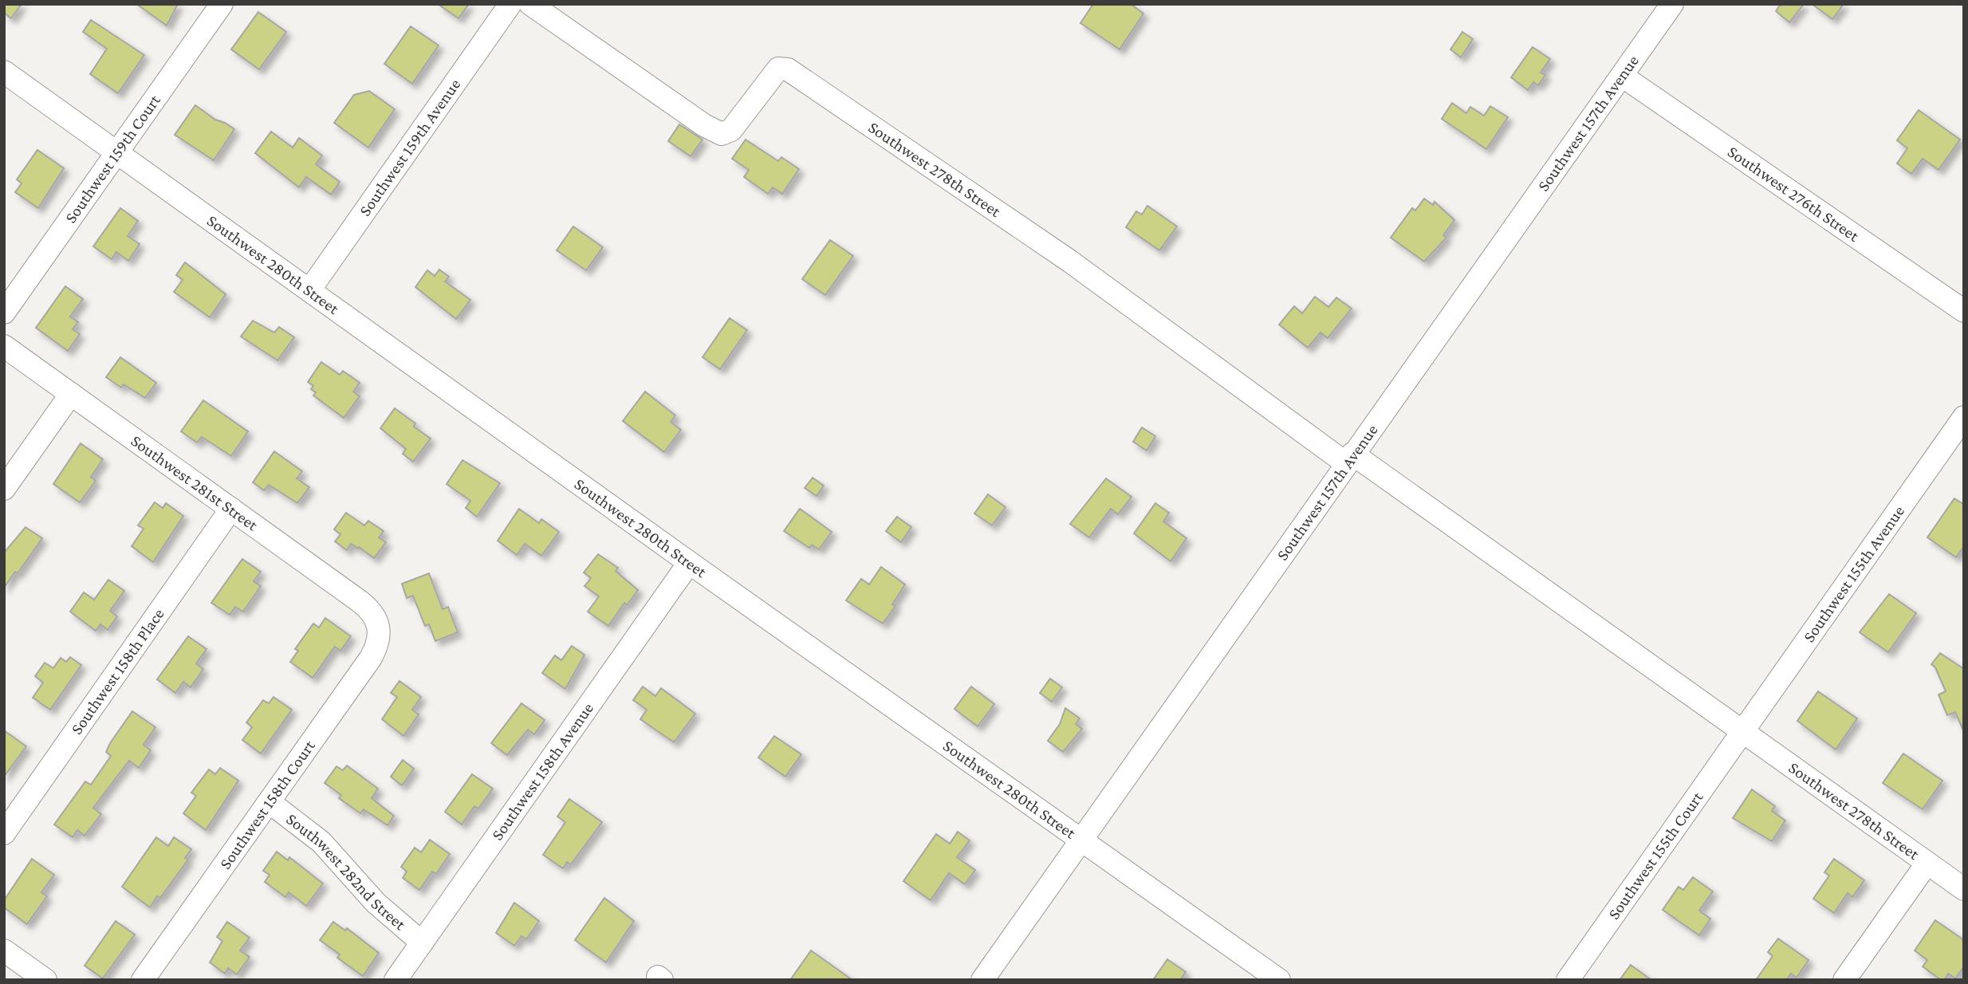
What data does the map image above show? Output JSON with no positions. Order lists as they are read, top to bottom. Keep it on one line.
{"streets":{"street":["Southwest 157th Avenue","Southwest 159th Avenue","Southwest 159th Court","Southwest 278th Street","Southwest 276th Street","Southwest 280th Street","Southwest 281st Street","Southwest 155th Avenue","Southwest 158th Place","Southwest 158th Avenue","Southwest 158th Court","Southwest 155th Court","Southwest 282nd Street"]},"crossings":[["Southwest 157th Avenue","Southwest 278th Street"],["Southwest 157th Avenue","Southwest 276th Street"],["Southwest 157th Avenue","Southwest 280th Street"],["Southwest 159th Avenue","Southwest 280th Street"],["Southwest 159th Court","Southwest 280th Street"],["Southwest 278th Street","Southwest 155th Avenue"],["Southwest 278th Street","Southwest 155th Court"],["Southwest 280th Street","Southwest 158th Avenue"],["Southwest 281st Street","Southwest 158th Place"],["Southwest 281st Street","Southwest 158th Court"],["Southwest 155th Avenue","Southwest 155th Court"],["Southwest 158th Avenue","Southwest 282nd Street"],["Southwest 158th Court","Southwest 282nd Street"]]}
